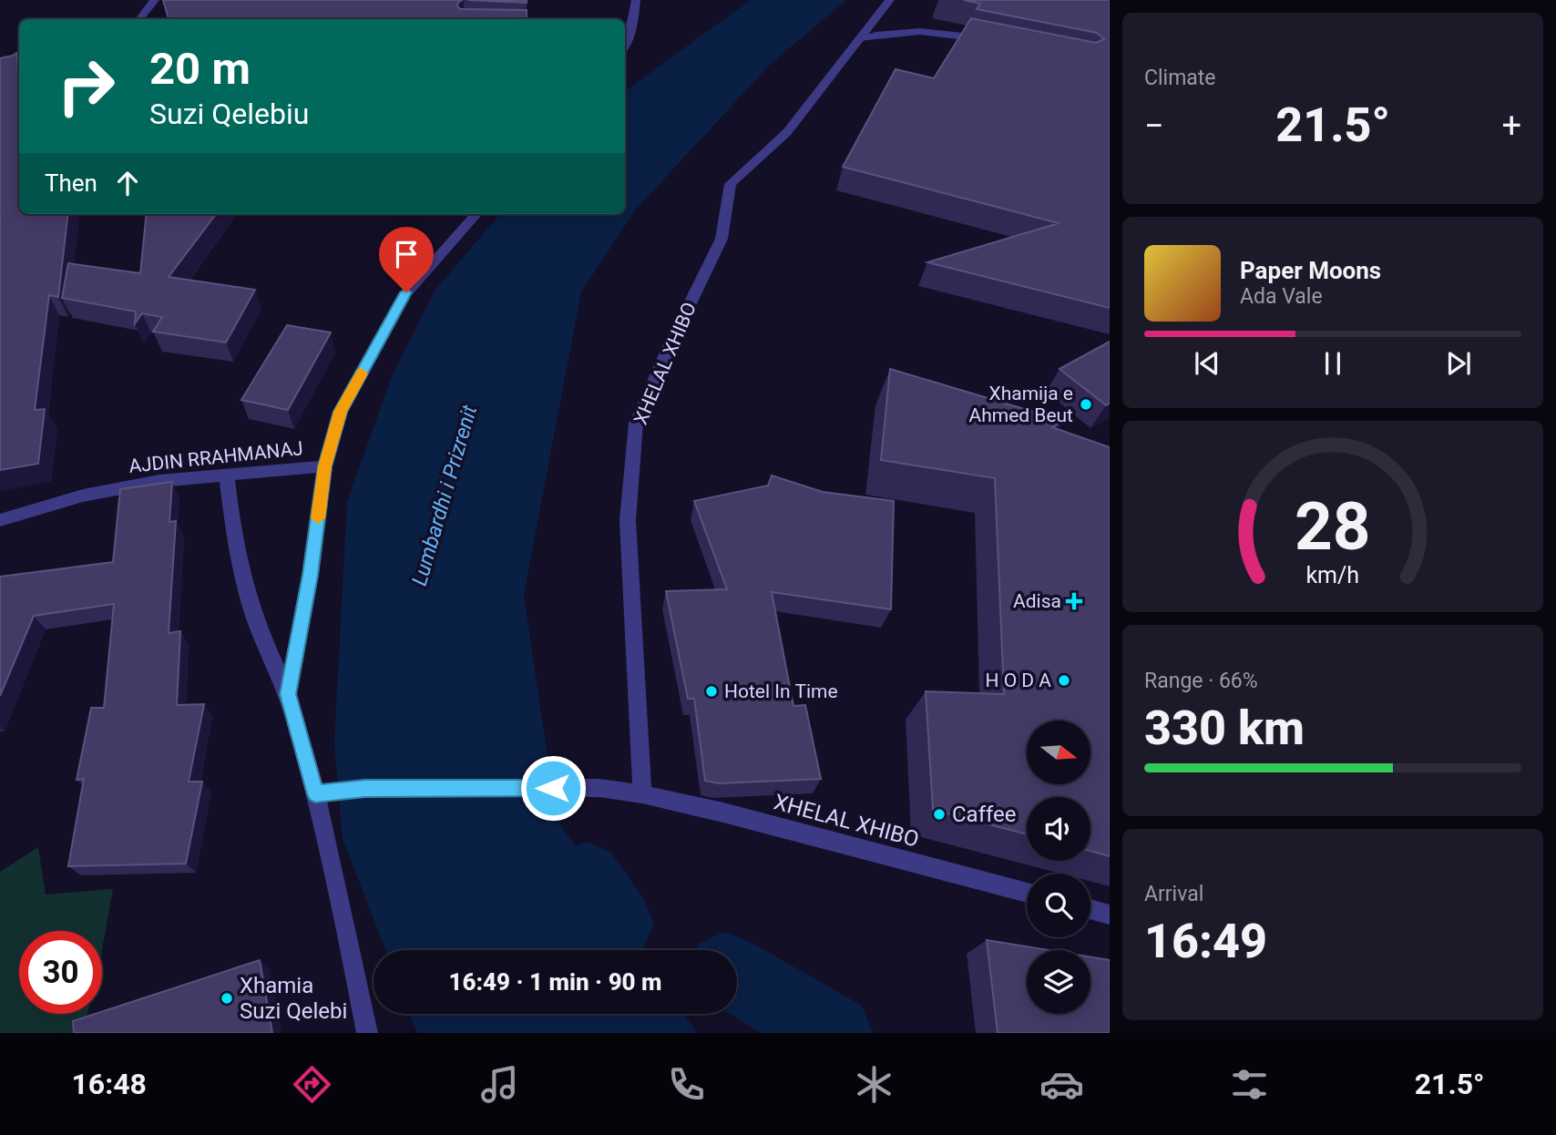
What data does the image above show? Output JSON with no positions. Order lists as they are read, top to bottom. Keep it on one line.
{"streets":{"street":["XHELAL XHIBO","AJDIN RRAHMANAJ"]},"water":["Lumbardhi i Prizrenit"],"places":{"other":["Xhamija e Ahmed Beut","H O D A","Hotel In Time","Caffee","Xhamia Suzi Qelebi"],"health":["Adisa"]},"north":"right","page":{"tile":["Climate",["Range · 66%","330 km"],["Arrival","16:49"]],"turn":["20 m","Suzi Qelebiu"],"heat":["−","21.5°","+"],"then":"Then","song":["Paper Moons","Ada Vale"],"limit":"30","trip":"16:49 · 1 min · 90 m","tabs":["16:48","21.5°"],"gauge":["28","km/h"]}}
